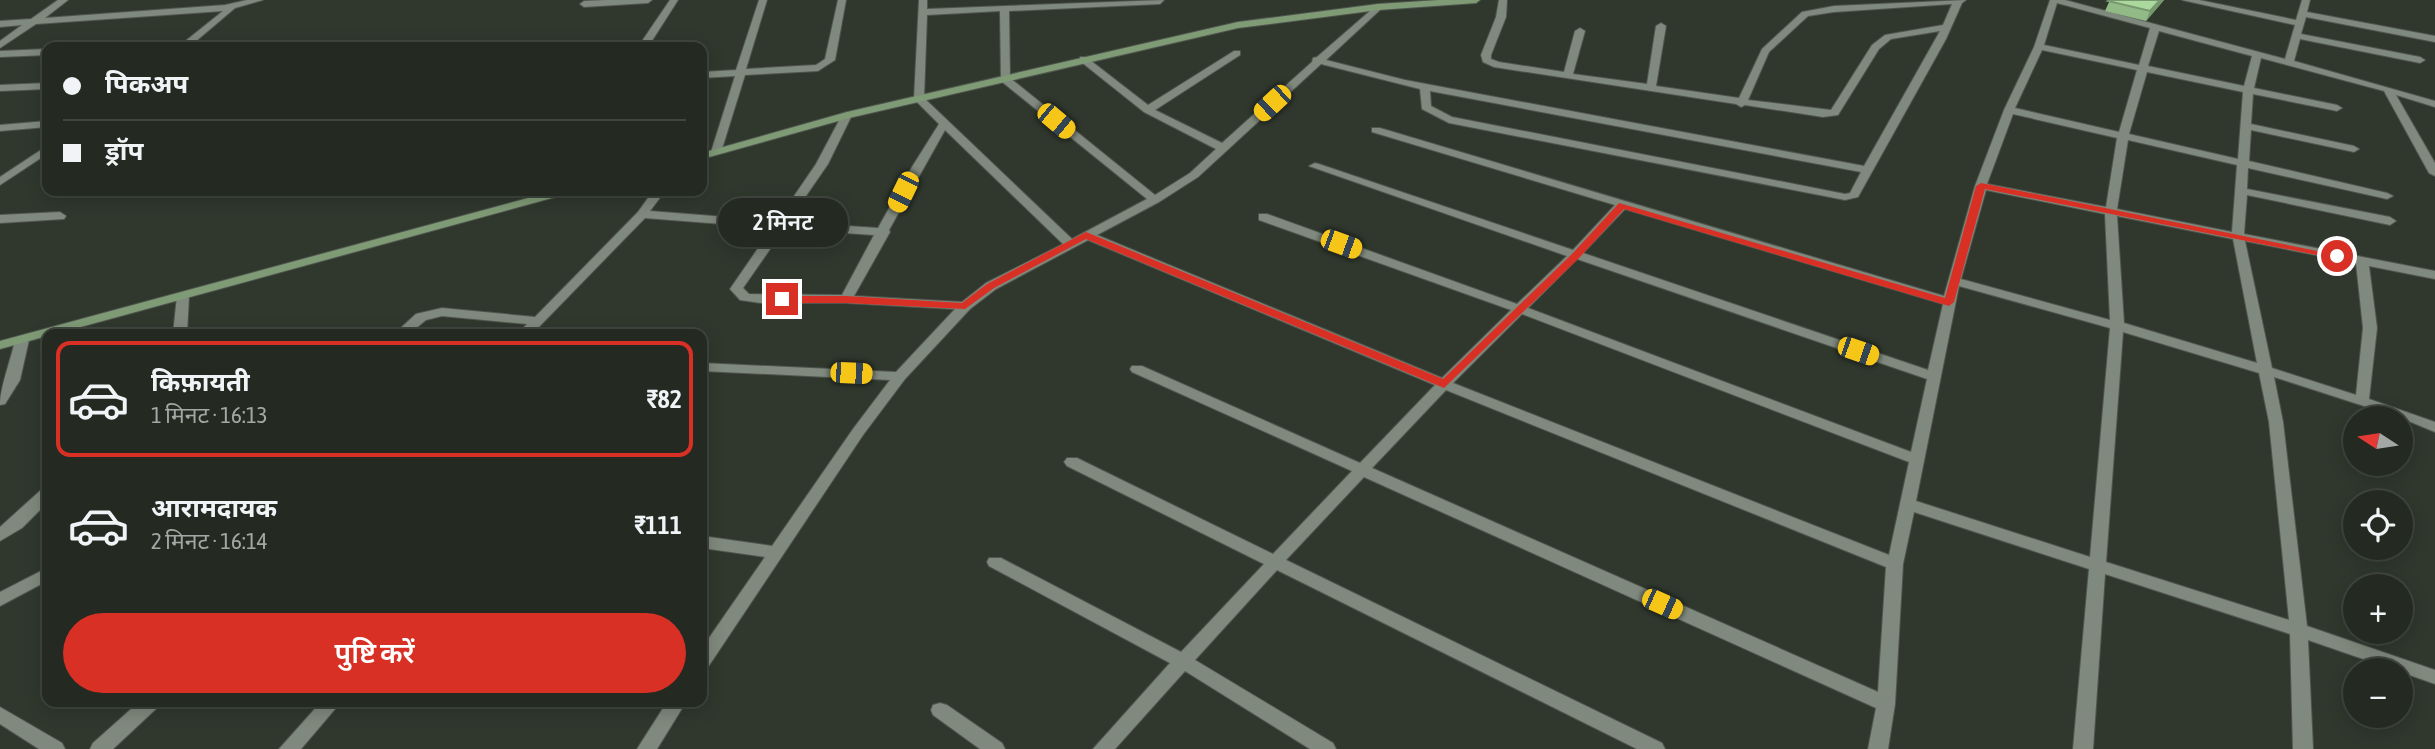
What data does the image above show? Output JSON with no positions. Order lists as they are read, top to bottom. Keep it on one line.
{"north":"left","page":{"banner":["पिकअप","ड्रॉप"],"bubble":"2 मिनट","list":[{"name":"किफ़ायती","note":"1 मिनट · 16:13","value":"₹82"},{"name":"आरामदायक","note":"2 मिनट · 16:14","value":"₹111"}],"map_buttons":["+","−"],"buttons":"पुष्टि करें"}}
